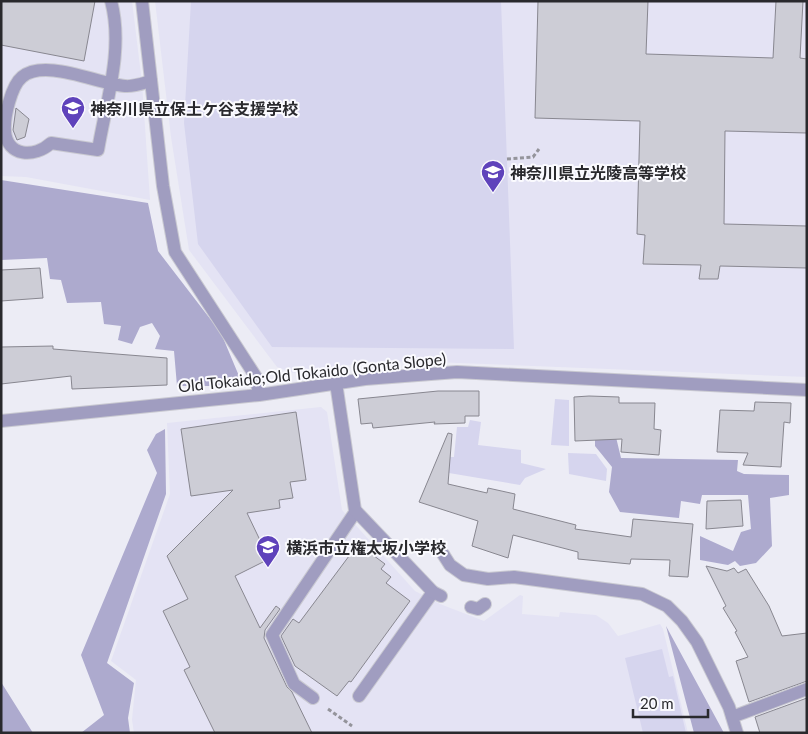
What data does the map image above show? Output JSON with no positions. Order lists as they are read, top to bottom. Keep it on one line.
{"streets":{"street":["Old Tokaido;Old Tokaido (Gonta Slope)"]},"places":{"school or university":["神奈川県立保土ケ谷支援学校","神奈川県立光陵高等学校","横浜市立権太坂小学校"]},"scale_bar":"20 m"}
